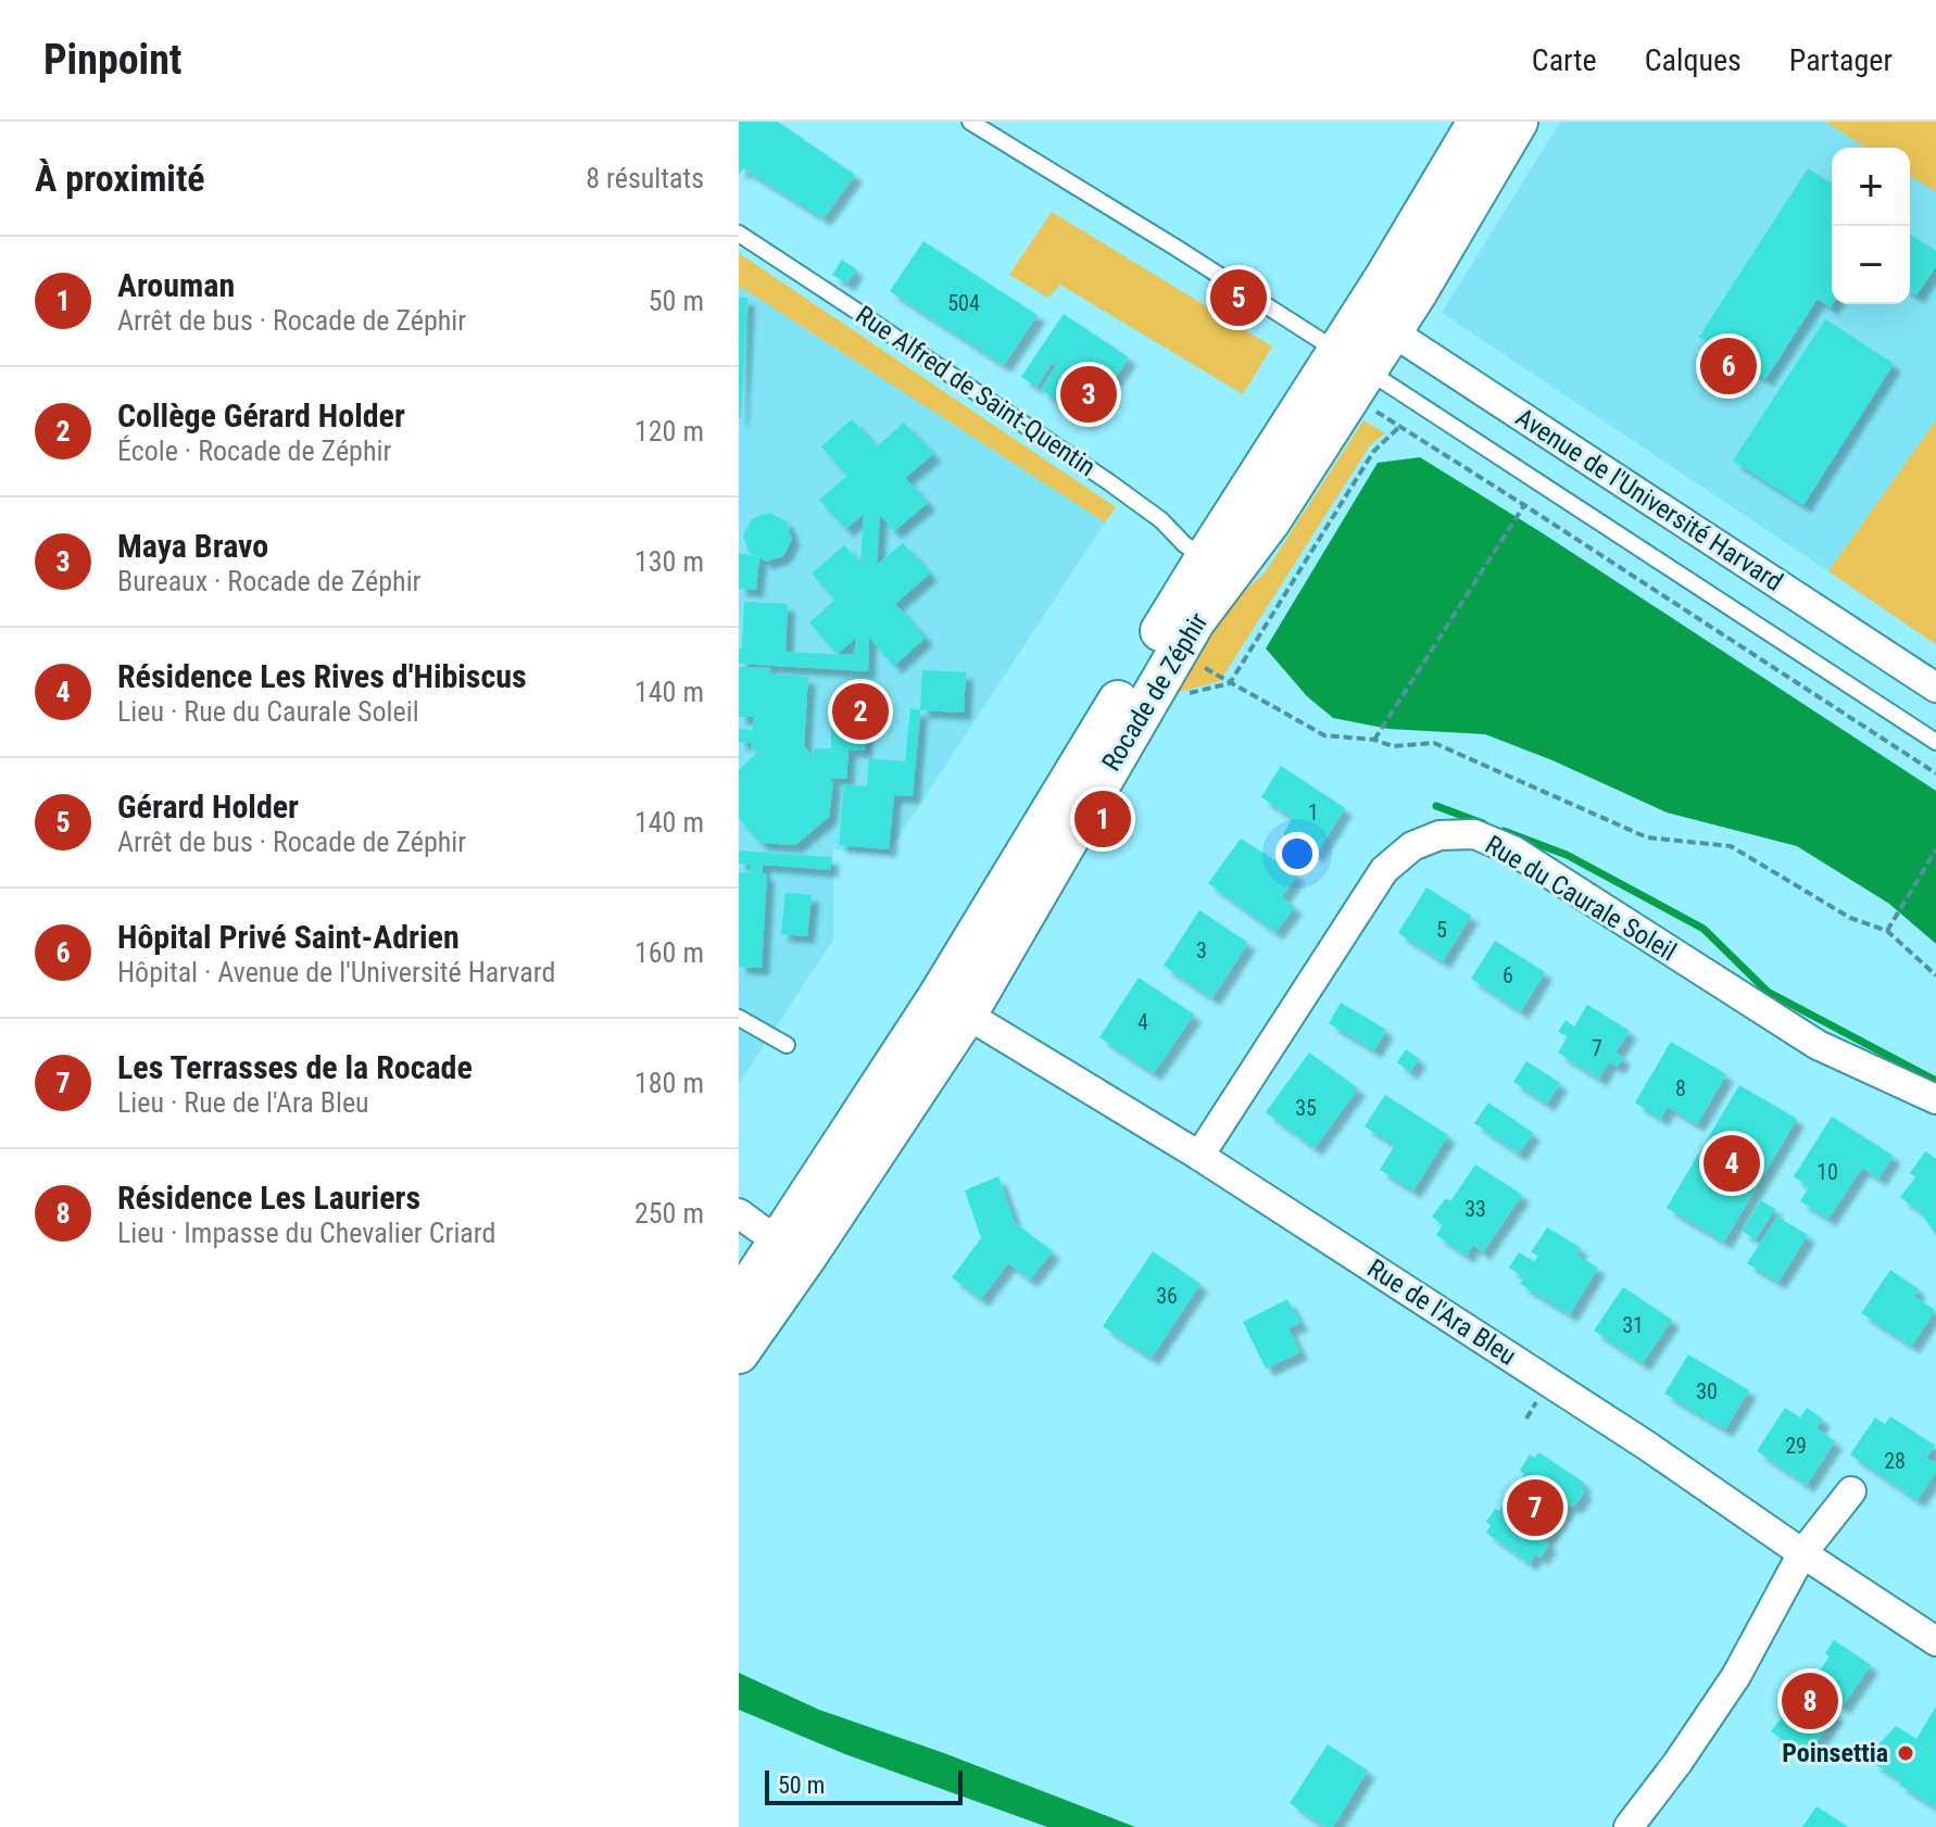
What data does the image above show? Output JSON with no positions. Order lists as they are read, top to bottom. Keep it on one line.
{"streets":{"main road":["Rocade de Zéphir"],"street":["Avenue de l'Université Harvard","Rue du Caurale Soleil","Rue de l'Ara Bleu"],"lane":["Rue Alfred de Saint-Quentin"]},"crossings":[["Rue Alfred de Saint-Quentin","Rocade de Zéphir"],["Avenue de l'Université Harvard","Rocade de Zéphir"],["Rocade de Zéphir","Rue de l'Ara Bleu"],["Rue du Caurale Soleil","Rue de l'Ara Bleu"]],"places":["Poinsettia"],"house_numbers":["504","1","5","3","6","4","7","8","35","10","33","36","31","30","29","28"],"scale_bar":"50 m","page":{"header":"Pinpoint","nav":["Carte","Calques","Partager"],"heading":["À proximité","8 résultats"],"map_buttons":["+","−"],"list":[{"mark":"1","name":"Arouman","note":"Arrêt de bus · Rocade de Zéphir","value":"50 m"},{"mark":"2","name":"Collège Gérard Holder","note":"École · Rocade de Zéphir","value":"120 m"},{"mark":"3","name":"Maya Bravo","note":"Bureaux · Rocade de Zéphir","value":"130 m"},{"mark":"4","name":"Résidence Les Rives d'Hibiscus","note":"Lieu · Rue du Caurale Soleil","value":"140 m"},{"mark":"5","name":"Gérard Holder","note":"Arrêt de bus · Rocade de Zéphir","value":"140 m"},{"mark":"6","name":"Hôpital Privé Saint-Adrien","note":"Hôpital · Avenue de l'Université Harvard","value":"160 m"},{"mark":"7","name":"Les Terrasses de la Rocade","note":"Lieu · Rue de l'Ara Bleu","value":"180 m"},{"mark":"8","name":"Résidence Les Lauriers","note":"Lieu · Impasse du Chevalier Criard","value":"250 m"}],"pins":["5","6","3","2","1","4","7","8"],"scale":"50 m"}}
